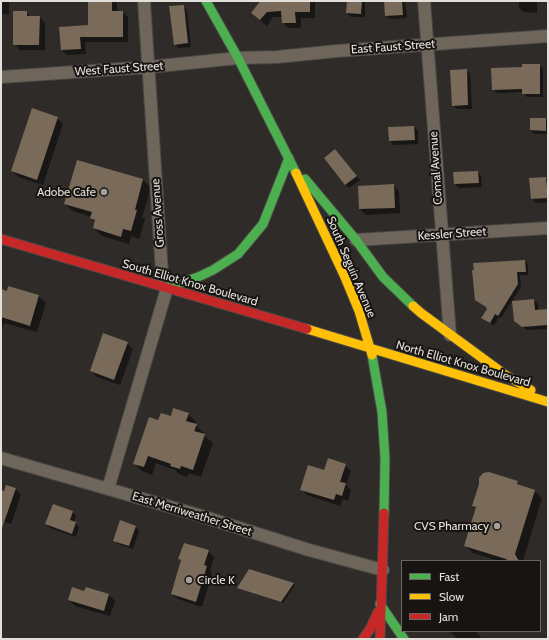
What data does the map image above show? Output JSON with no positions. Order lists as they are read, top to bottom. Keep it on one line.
{"streets":{"main road":["South Seguin Avenue","South Elliot Knox Boulevard","North Elliot Knox Boulevard"],"street":["East Faust Street","West Faust Street","Comal Avenue","Gross Avenue","Kessler Street","East Merriweather Street"]},"crossings":[["East Faust Street","West Faust Street"],["East Faust Street","Comal Avenue"],["East Faust Street","South Seguin Avenue"],["West Faust Street","Gross Avenue"],["West Faust Street","South Seguin Avenue"],["Comal Avenue","Kessler Street"],["Gross Avenue","South Elliot Knox Boulevard"],["South Seguin Avenue","South Elliot Knox Boulevard"],["South Seguin Avenue","North Elliot Knox Boulevard"],["South Seguin Avenue","East Merriweather Street"],["South Elliot Knox Boulevard","North Elliot Knox Boulevard"]],"places":["Adobe Cafe","CVS Pharmacy","Circle K"],"legend":["Fast","Slow","Jam"]}
